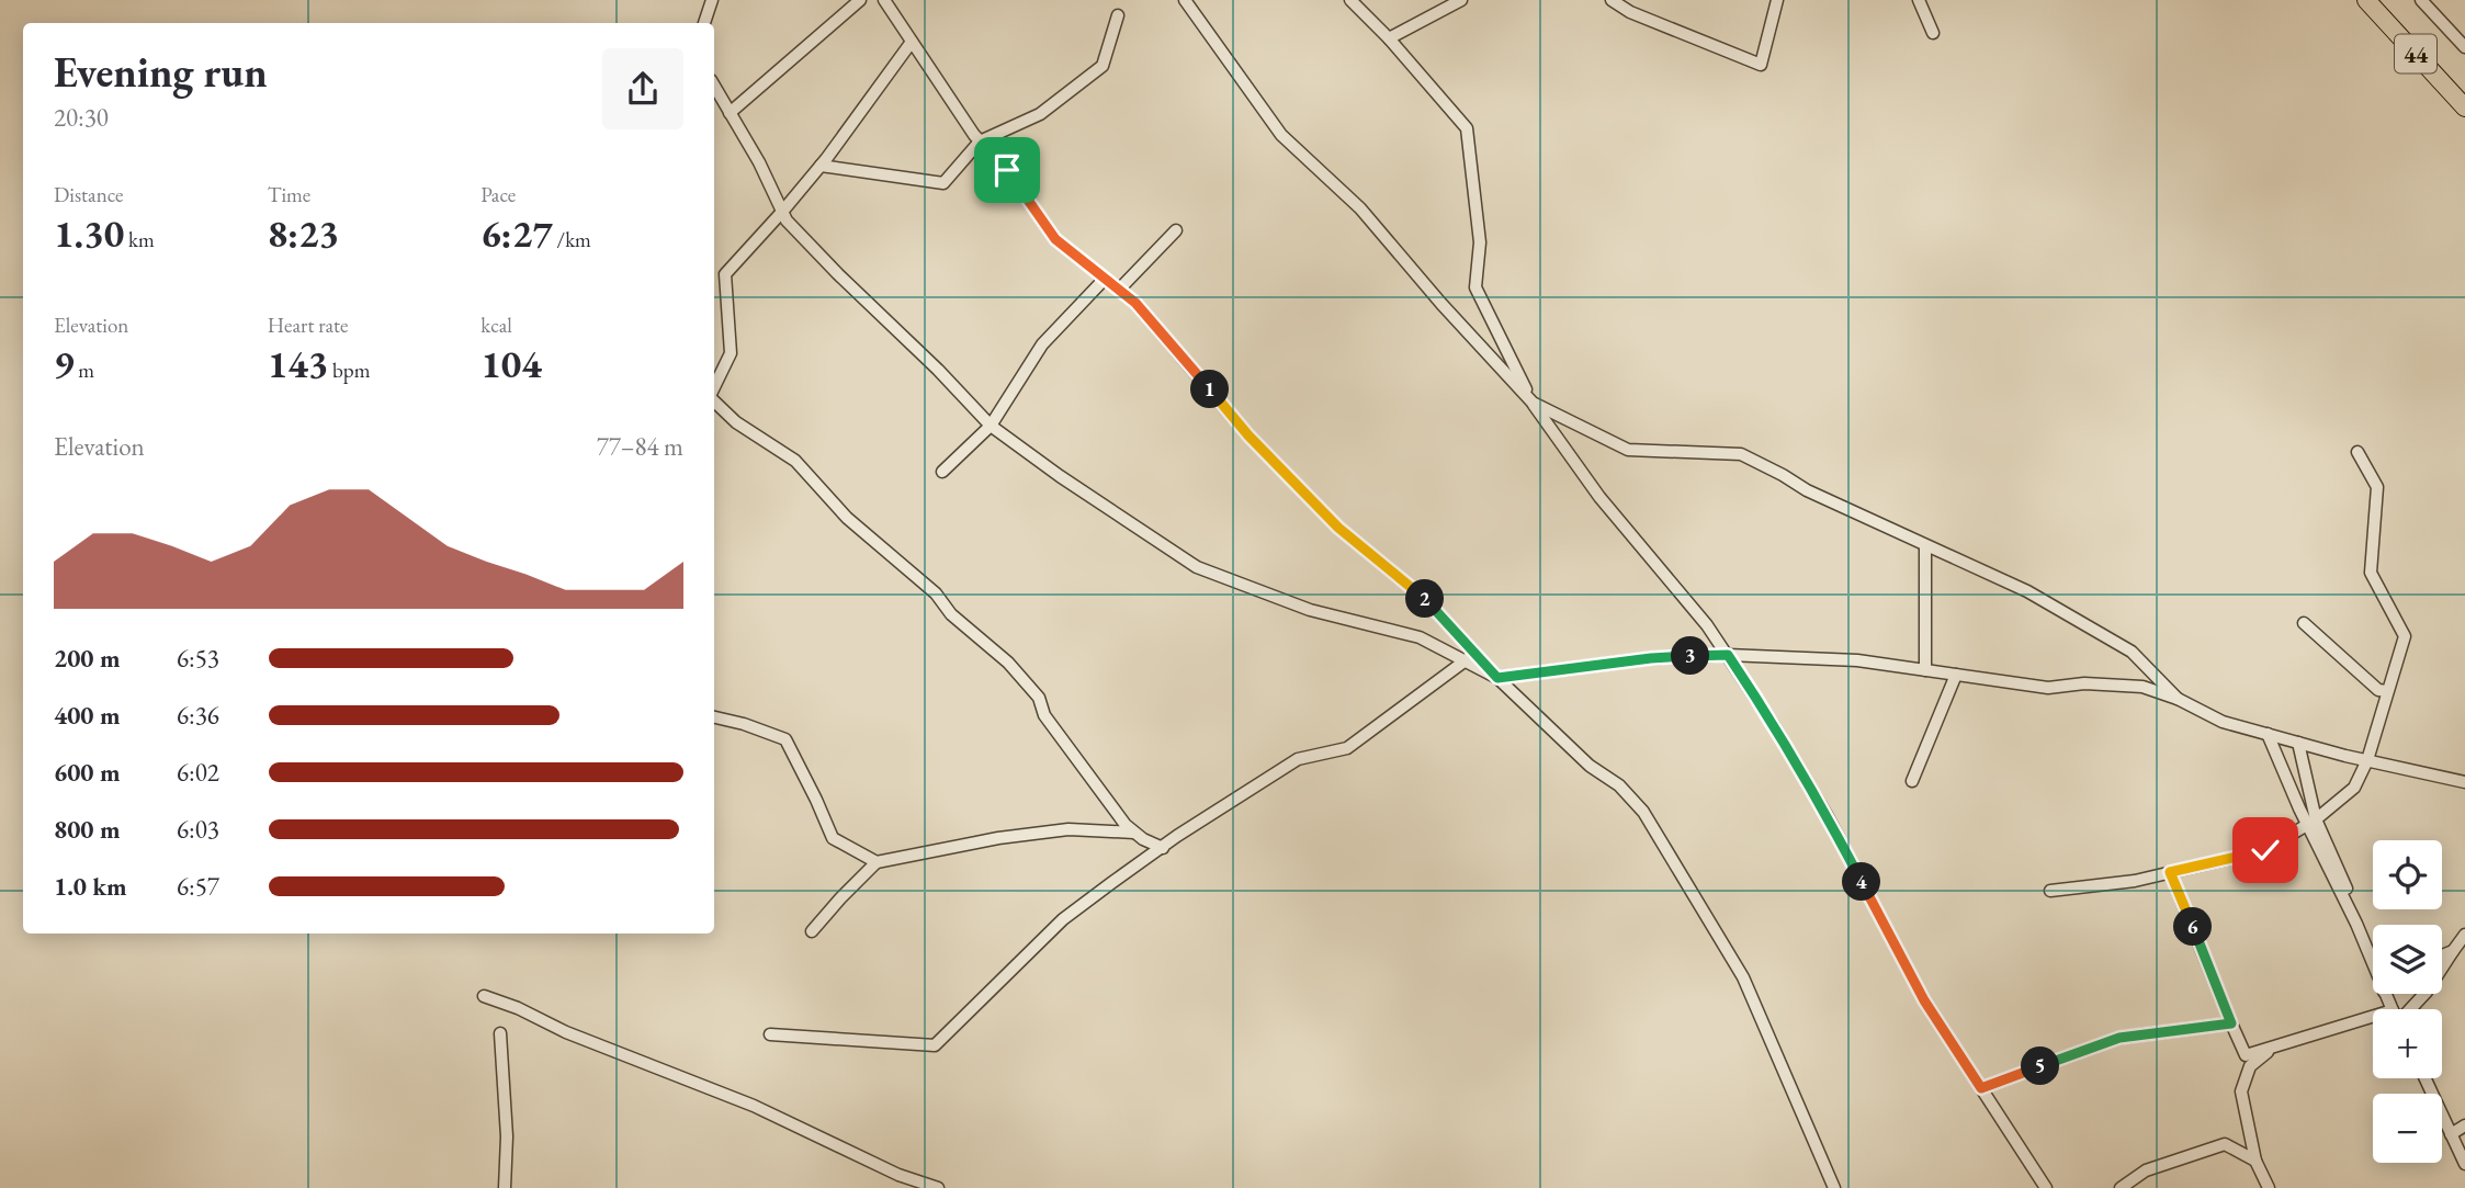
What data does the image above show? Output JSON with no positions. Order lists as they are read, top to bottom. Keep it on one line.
{"streets":{"main road":["44"]},"page":{"heading":["Evening run","20:30"],"stats":[["Distance","1.30 km"],["Time","8:23"],["Pace","6:27 /km"],["Elevation","9 m"],["Heart rate","143 bpm"],["kcal","104"]],"pins":["1","2","3","4","6","5"],"chart":["Elevation","77–84 m"],"list":[{"name":"200 m","note":"6:53"},{"name":"400 m","note":"6:36"},{"name":"600 m","note":"6:02"},{"name":"800 m","note":"6:03"},{"name":"1.0 km","note":"6:57"}],"map_buttons":["+","−"]}}
